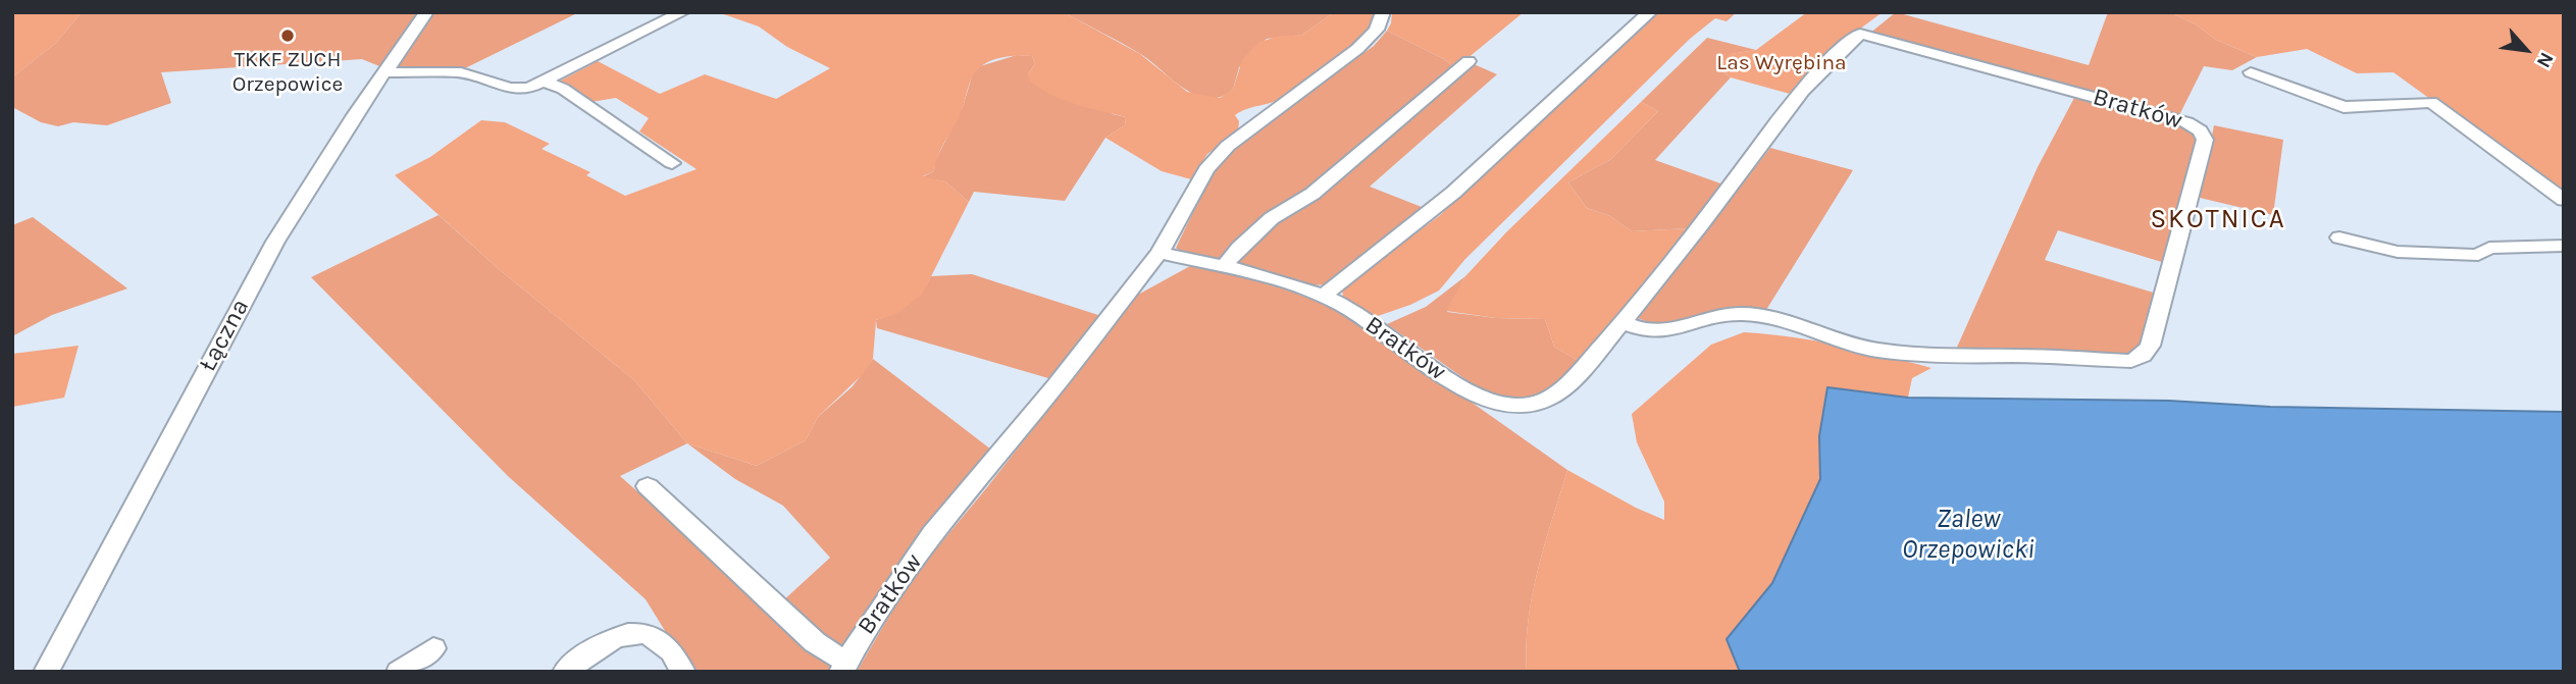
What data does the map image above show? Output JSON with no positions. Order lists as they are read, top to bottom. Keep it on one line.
{"streets":{"street":["Bratków","Łączna"]},"districts":["SKOTNICA"],"water":["Zalew Orzepowicki"],"parks":["Las Wyrębina"],"places":["TKKF ZUCH Orzepowice"],"north":"bottom right"}
